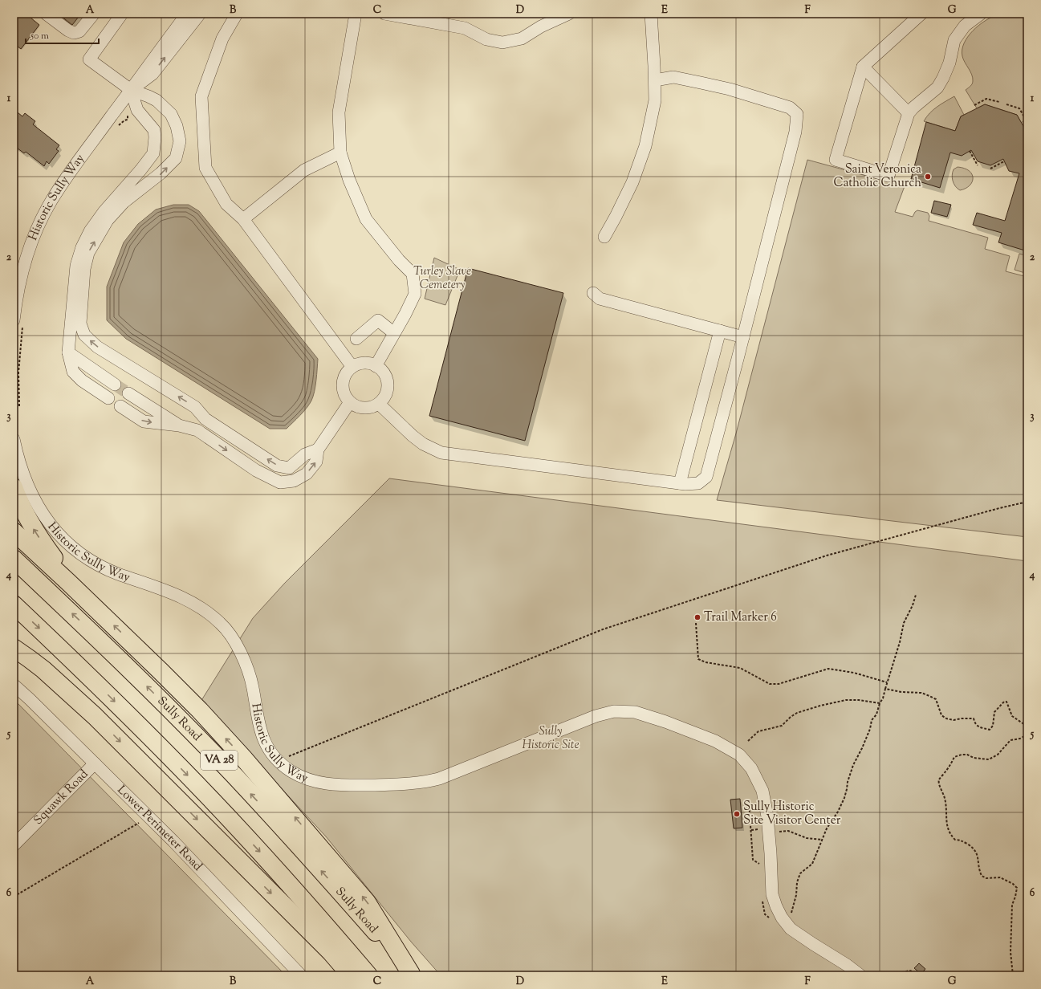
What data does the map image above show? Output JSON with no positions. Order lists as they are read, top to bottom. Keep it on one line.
{"streets":{"highway":["Sully Road","VA 28"],"street":["Historic Sully Way","Squawk Road","Lower Perimeter Road"]},"crossings":[["Squawk Road","Lower Perimeter Road"]],"parks":["Turley Slave Cemetery","Sully Historic Site"],"places":["Saint Veronica Catholic Church","Trail Marker 6","Sully Historic Site Visitor Center"],"scale_bar":"50 m","grid":{"columns":["A","B","C","D","E","F","G"],"rows":["1","2","3","4","5","6"]}}
